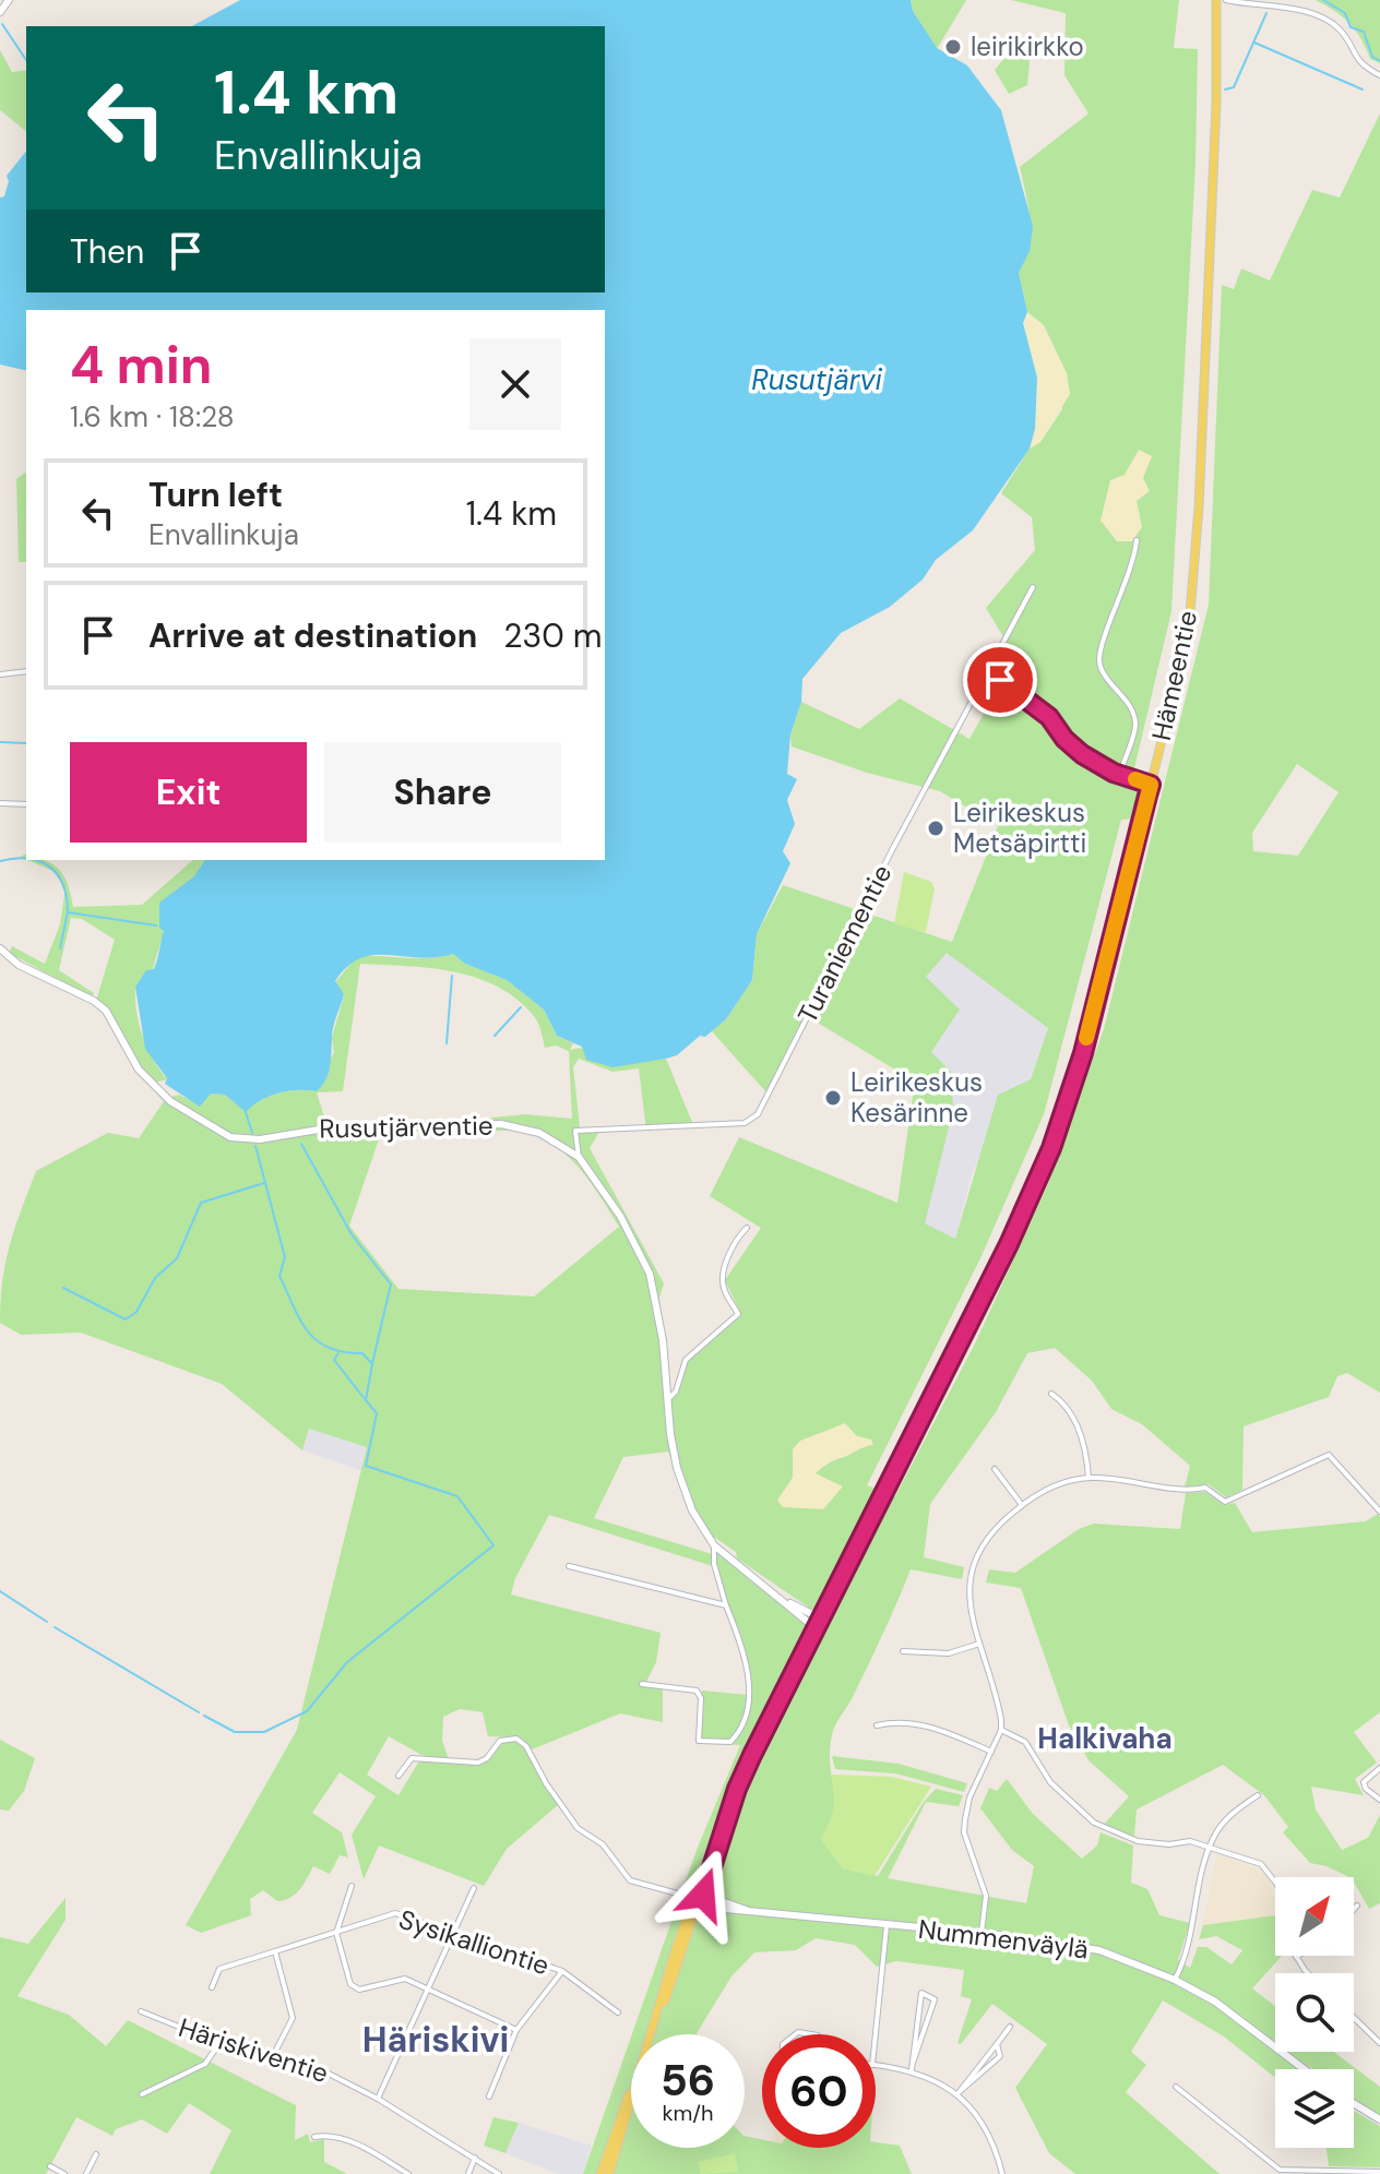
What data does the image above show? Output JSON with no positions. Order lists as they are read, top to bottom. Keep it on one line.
{"streets":{"main road":["Hämeentie","Rusutjärventie","Nummenväylä"],"street":["Turaniementie","Sysikalliontie","Häriskiventie"]},"crossings":[["Hämeentie","Rusutjärventie"],["Hämeentie","Nummenväylä"],["Turaniementie","Rusutjärventie"]],"districts":["Halkivaha","Häriskivi"],"water":["Rusutjärvi"],"places":["leirikirkko","Leirikeskus Metsäpirtti","Leirikeskus Kesärinne"],"north":"top right","page":{"turn":["1.4 km","Envallinkuja"],"then":"Then","heading":["4 min","1.6 km · 18:28"],"list":[{"name":"Turn left","note":"Envallinkuja","value":"1.4 km"},{"name":"Arrive at destination","value":"230 m"}],"buttons":["Exit","Share"],"speed":"56 km/h","limit":"60"}}
